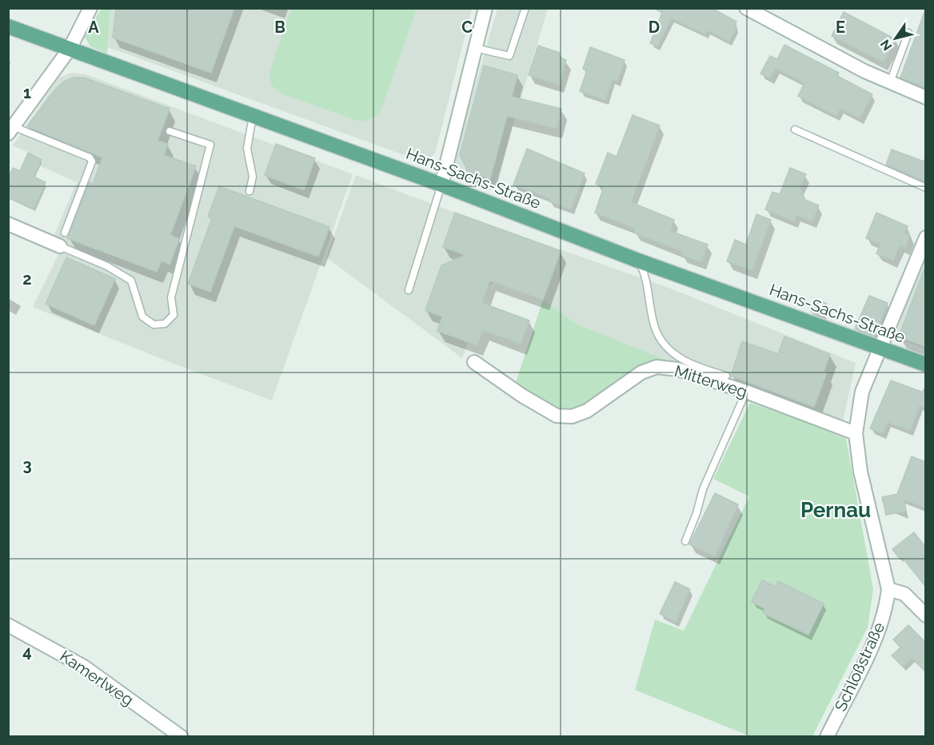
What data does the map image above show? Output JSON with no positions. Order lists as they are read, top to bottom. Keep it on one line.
{"streets":{"main road":["Hans-Sachs-Straße"],"street":["Mitterweg","Schloßstraße","Kamerlweg"]},"crossings":[["Hans-Sachs-Straße","Schloßstraße"],["Mitterweg","Schloßstraße"]],"districts":["Pernau"],"north":"bottom left","grid":{"columns":["A","B","C","D","E"],"rows":["1","2","3","4"]}}
